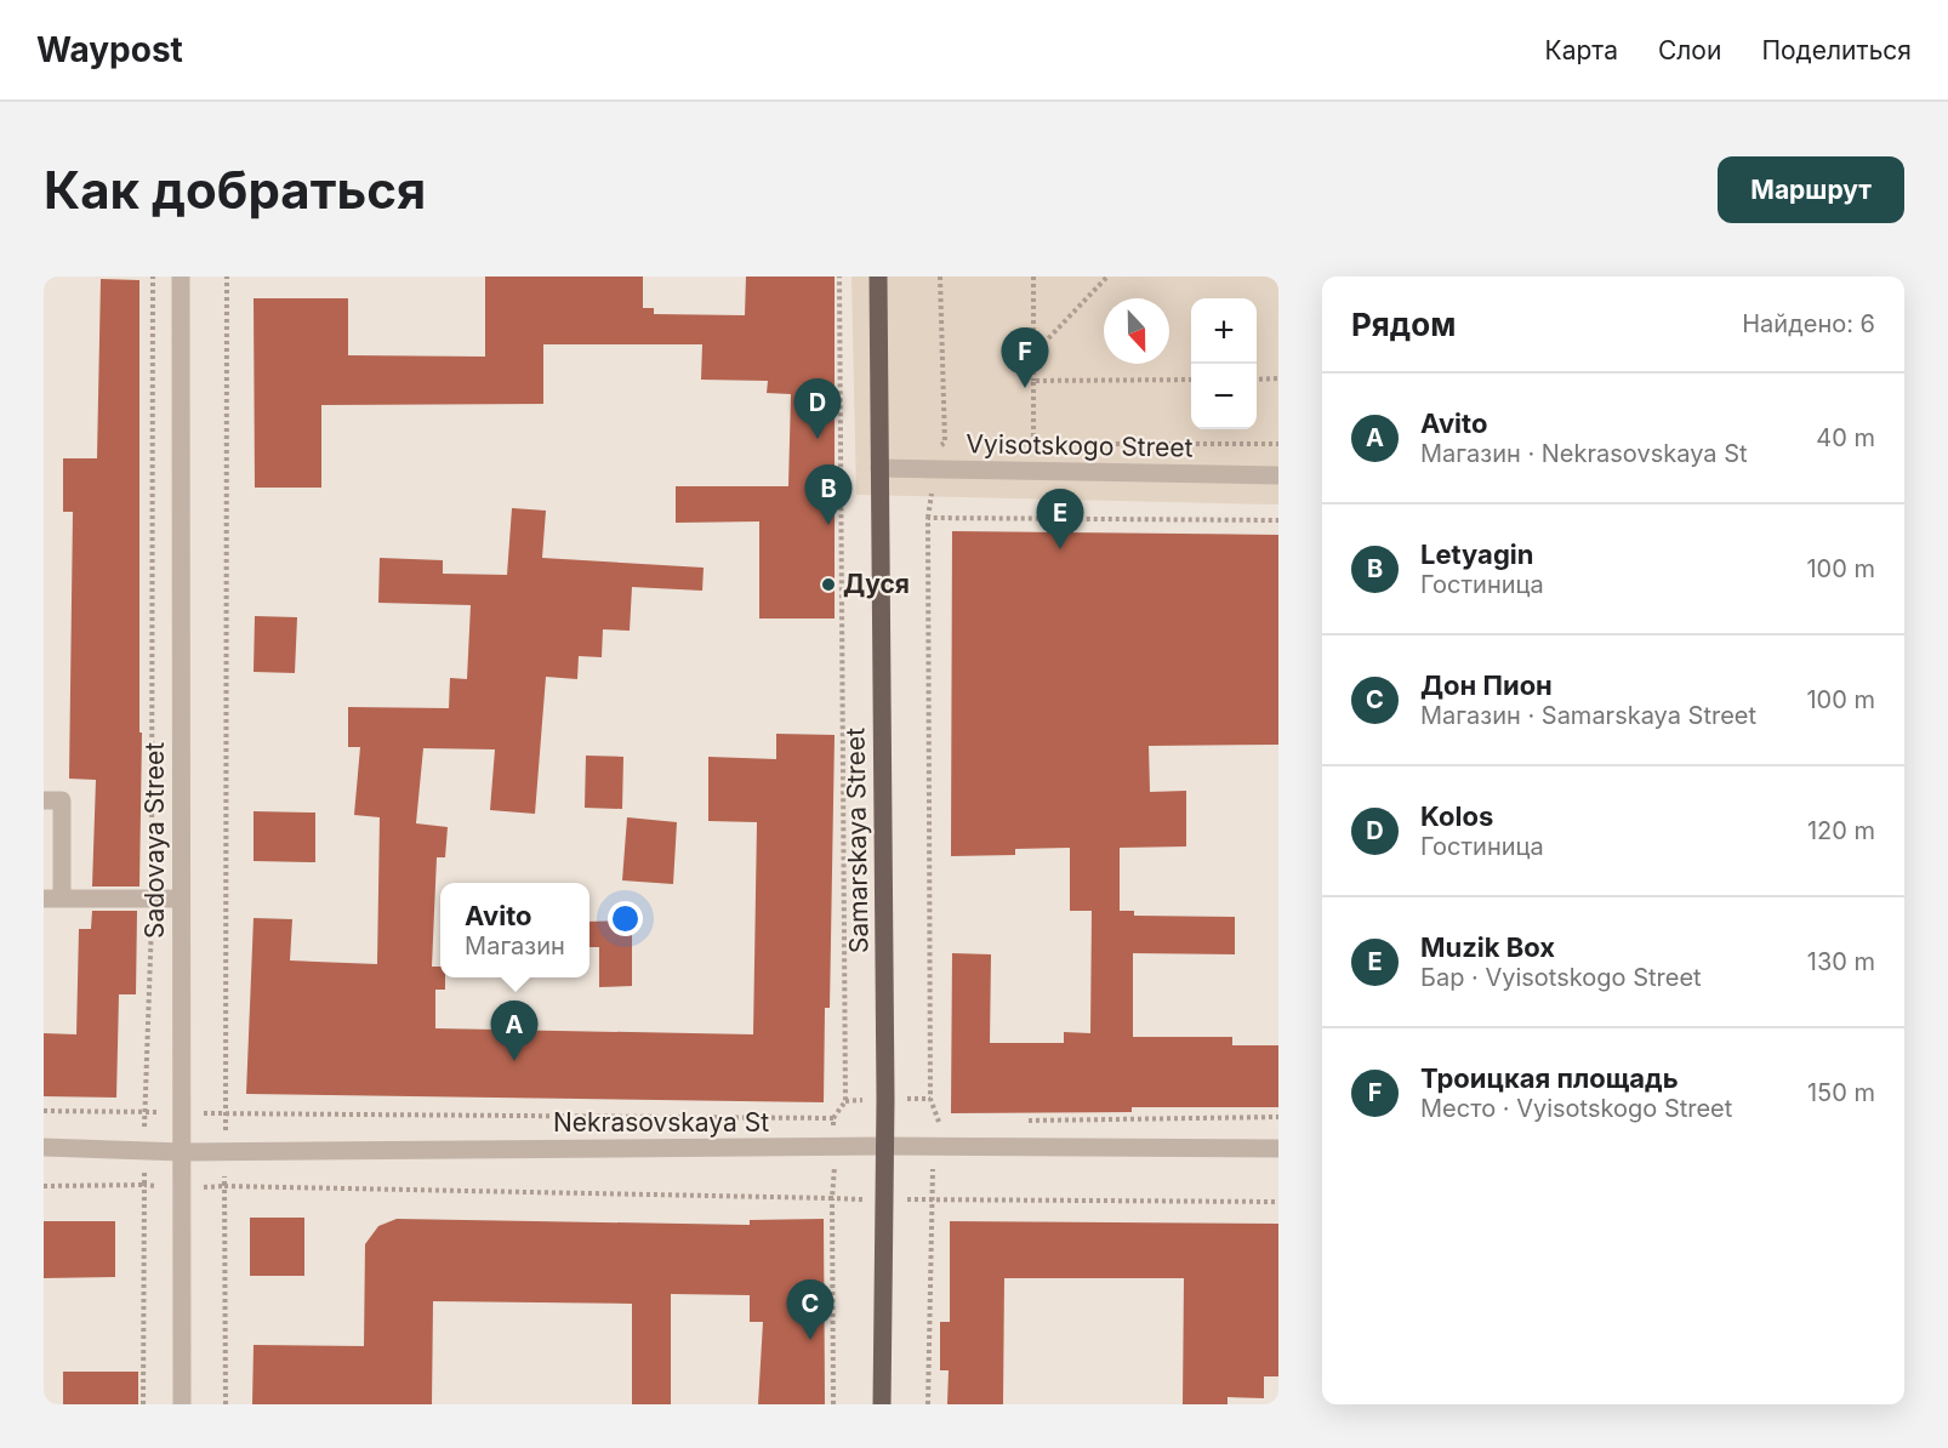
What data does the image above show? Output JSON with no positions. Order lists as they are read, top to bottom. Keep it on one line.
{"streets":{"main road":["Samarskaya Street"],"street":["Vyisotskogo Street","Sadovaya Street","Nekrasovskaya St"]},"crossings":[["Vyisotskogo Street","Samarskaya Street"],["Sadovaya Street","Nekrasovskaya St"],["Samarskaya Street","Nekrasovskaya St"]],"places":["Дуся"],"north":"bottom","page":{"header":"Waypost","nav":["Карта","Слои","Поделиться"],"buttons":"Маршрут","title":"Как добраться","heading":["Рядом","Найдено: 6"],"map_buttons":["+","−"],"pins":["F","D","B","E","A","C"],"list":[{"mark":"A","name":"Avito","note":"Магазин · Nekrasovskaya St","value":"40 m"},{"mark":"B","name":"Letyagin","note":"Гостиница","value":"100 m"},{"mark":"C","name":"Дон Пион","note":"Магазин · Samarskaya Street","value":"100 m"},{"mark":"D","name":"Kolos","note":"Гостиница","value":"120 m"},{"mark":"E","name":"Muzik Box","note":"Бар · Vyisotskogo Street","value":"130 m"},{"mark":"F","name":"Троицкая площадь","note":"Место · Vyisotskogo Street","value":"150 m"}],"popup":["Avito","Магазин"]}}
